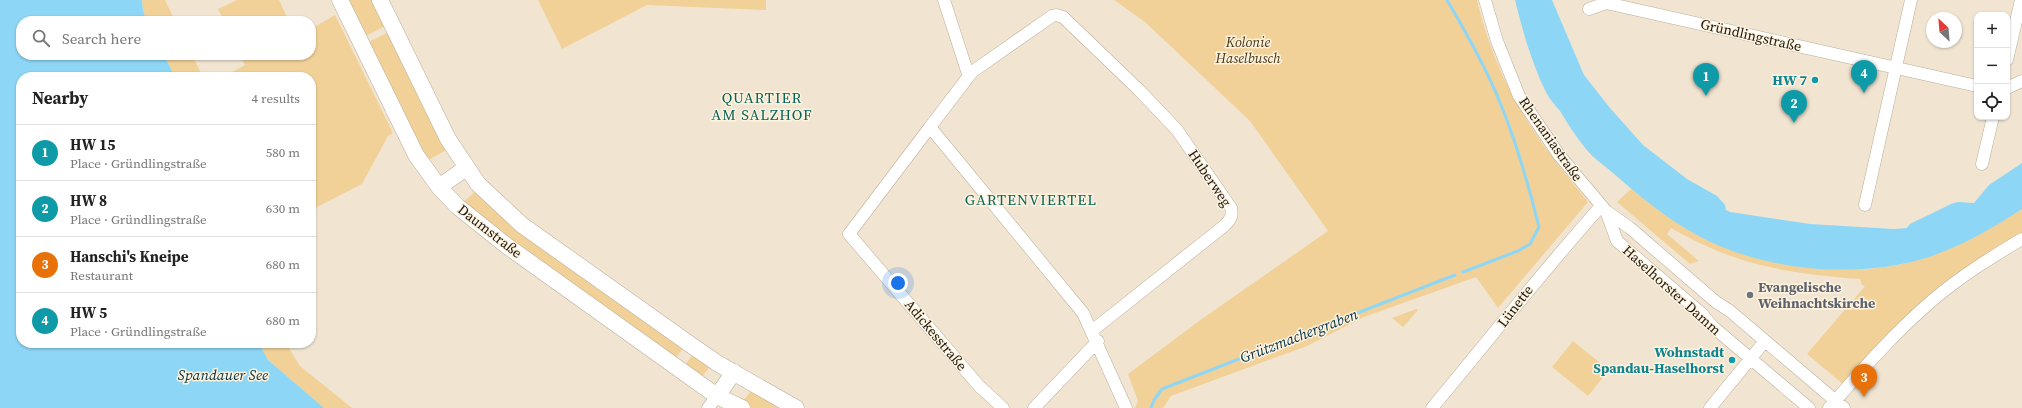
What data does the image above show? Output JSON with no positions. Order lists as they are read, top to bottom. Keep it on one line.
{"streets":{"main road":["Daumstraße"],"street":["Gründlingstraße","Rhenaniastraße","Huberweg","Haselhorster Damm","Lünette","Adickesstraße"]},"crossings":[["Rhenaniastraße","Haselhorster Damm"],["Rhenaniastraße","Lünette"],["Huberweg","Adickesstraße"],["Haselhorster Damm","Lünette"]],"districts":["QUARTIER AM SALZHOF","GARTENVIERTEL"],"water":["Grützmachergraben","Spandauer See"],"parks":["Kolonie Haselbusch"],"places":["HW 7","Evangelische Weihnachtskirche","Wohnstadt Spandau-Haselhorst"],"north":"top left","page":{"map_buttons":["+","−"],"search":"Search here","pins":["4","1","2","3"],"heading":["Nearby","4 results"],"list":[{"mark":"1","name":"HW 15","note":"Place · Gründlingstraße","value":"580 m"},{"mark":"2","name":"HW 8","note":"Place · Gründlingstraße","value":"630 m"},{"mark":"3","name":"Hanschi's Kneipe","note":"Restaurant","value":"680 m"},{"mark":"4","name":"HW 5","note":"Place · Gründlingstraße","value":"680 m"}]}}
